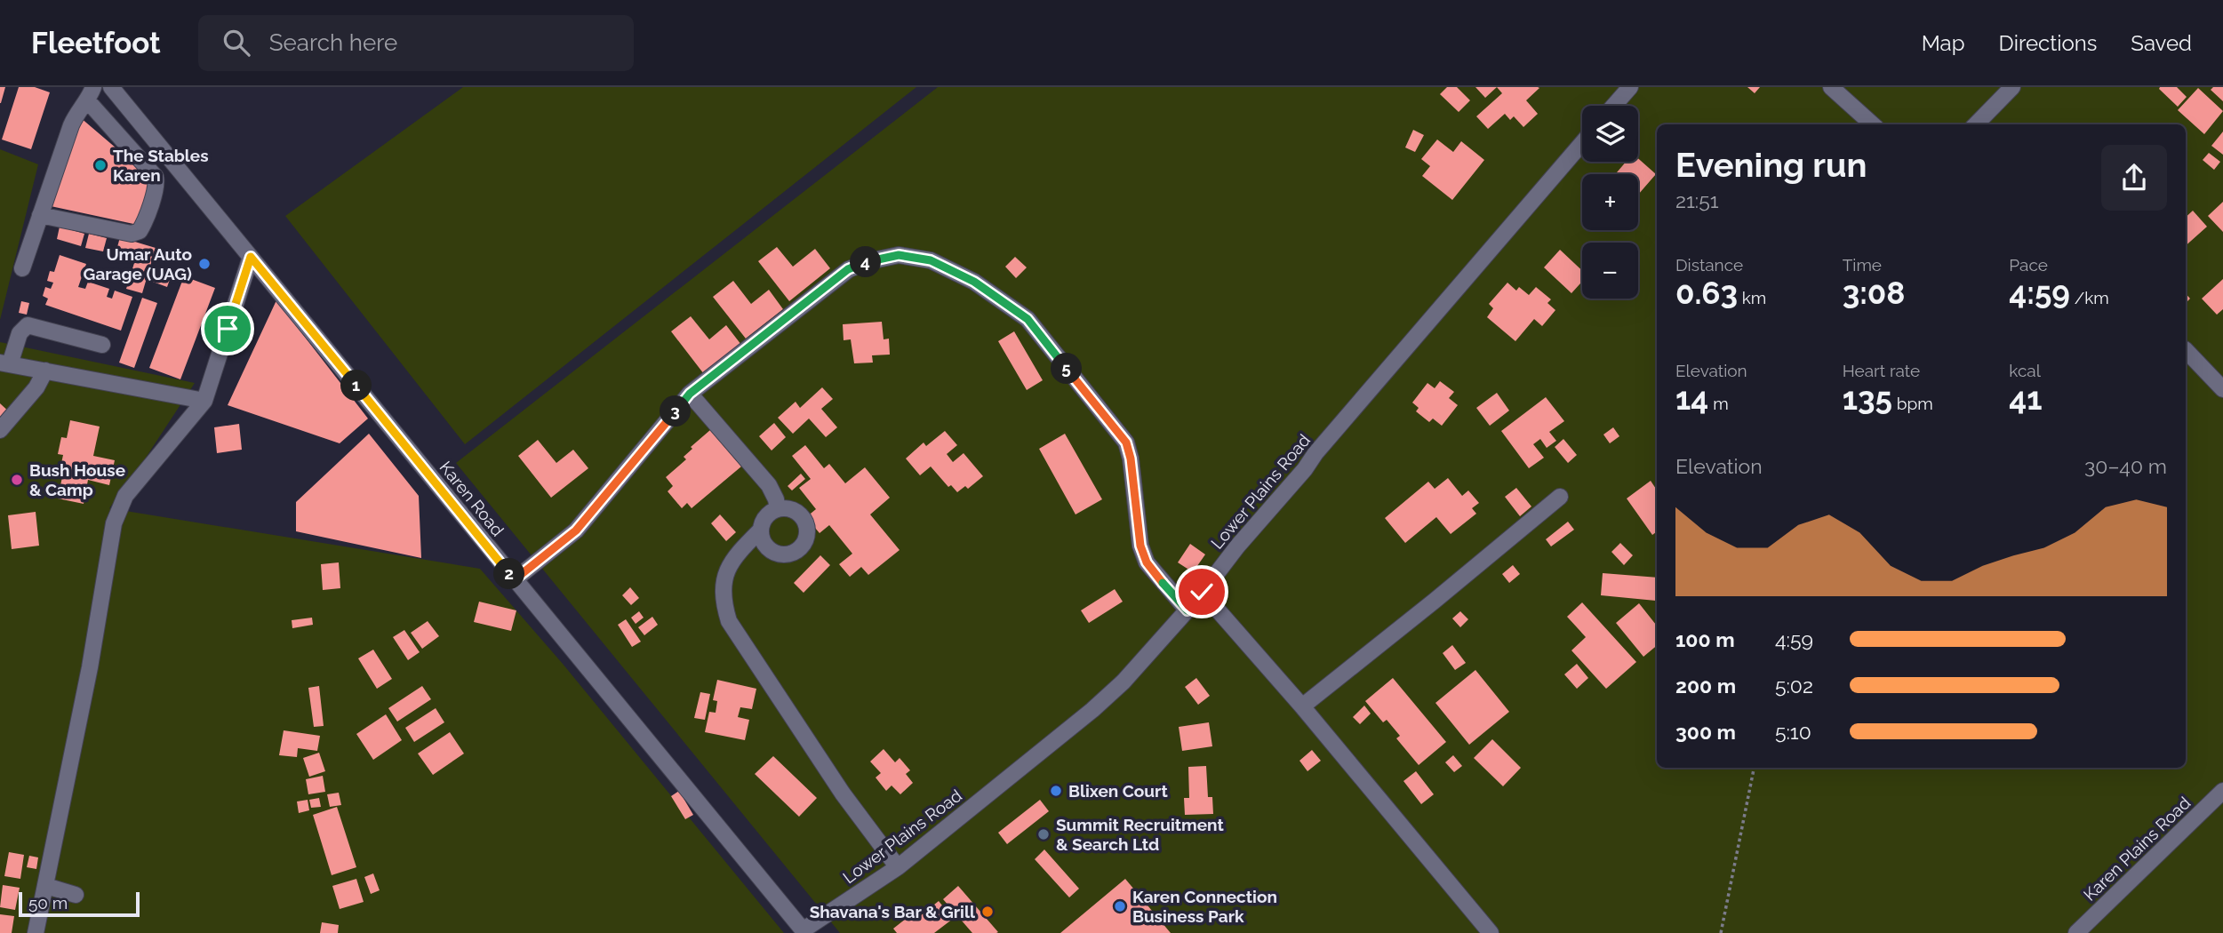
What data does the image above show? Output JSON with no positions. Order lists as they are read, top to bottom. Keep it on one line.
{"streets":{"street":["Lower Plains Road","Karen Road","Karen Plains Road"]},"crossings":[["Lower Plains Road","Karen Road"]],"places":["The Stables Karen","Umar Auto Garage (UAG)","Bush House & Camp","Blixen Court","Summit Recruitment & Search Ltd","Karen Connection Business Park","Shavana's Bar & Grill"],"scale_bar":"50 m","page":{"header":"Fleetfoot","search":"Search here","nav":["Map","Directions","Saved"],"map_buttons":["+","−"],"heading":["Evening run","21:51"],"stats":[["Distance","0.63 km"],["Time","3:08"],["Pace","4:59 /km"],["Elevation","14 m"],["Heart rate","135 bpm"],["kcal","41"]],"pins":["4","5","1","3","2"],"chart":["Elevation","30–40 m"],"list":[{"name":"100 m","note":"4:59"},{"name":"200 m","note":"5:02"},{"name":"300 m","note":"5:10"}],"scale":"50 m"}}
